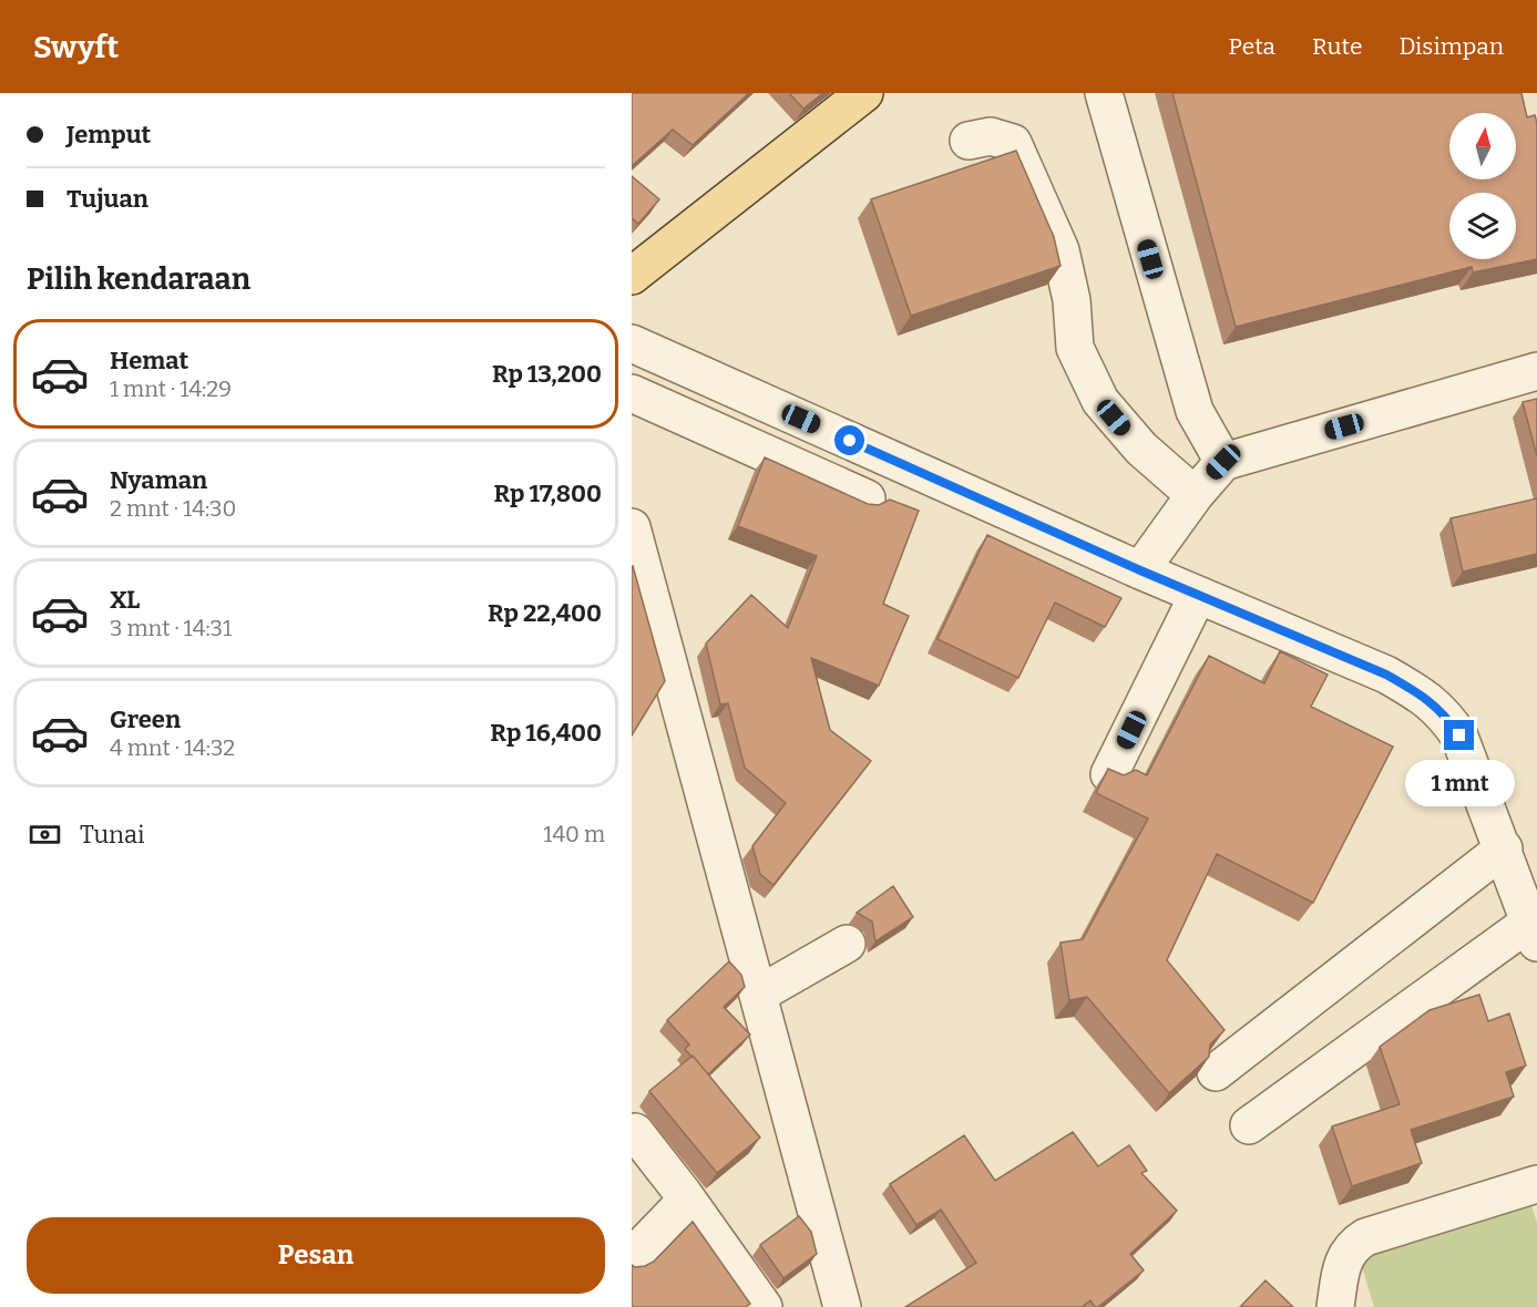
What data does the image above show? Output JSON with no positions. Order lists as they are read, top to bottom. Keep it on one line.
{"north":"top","page":{"header":"Swyft","nav":["Peta","Rute","Disimpan"],"banner":["Jemput","Tujuan"],"heading":"Pilih kendaraan","list":[{"name":"Hemat","note":"1 mnt · 14:29","value":"Rp 13,200"},{"name":"Nyaman","note":"2 mnt · 14:30","value":"Rp 17,800"},{"name":"XL","note":"3 mnt · 14:31","value":"Rp 22,400"},{"name":"Green","note":"4 mnt · 14:32","value":"Rp 16,400"}],"bubble":"1 mnt","pay":["Tunai","140 m"],"buttons":"Pesan"}}
